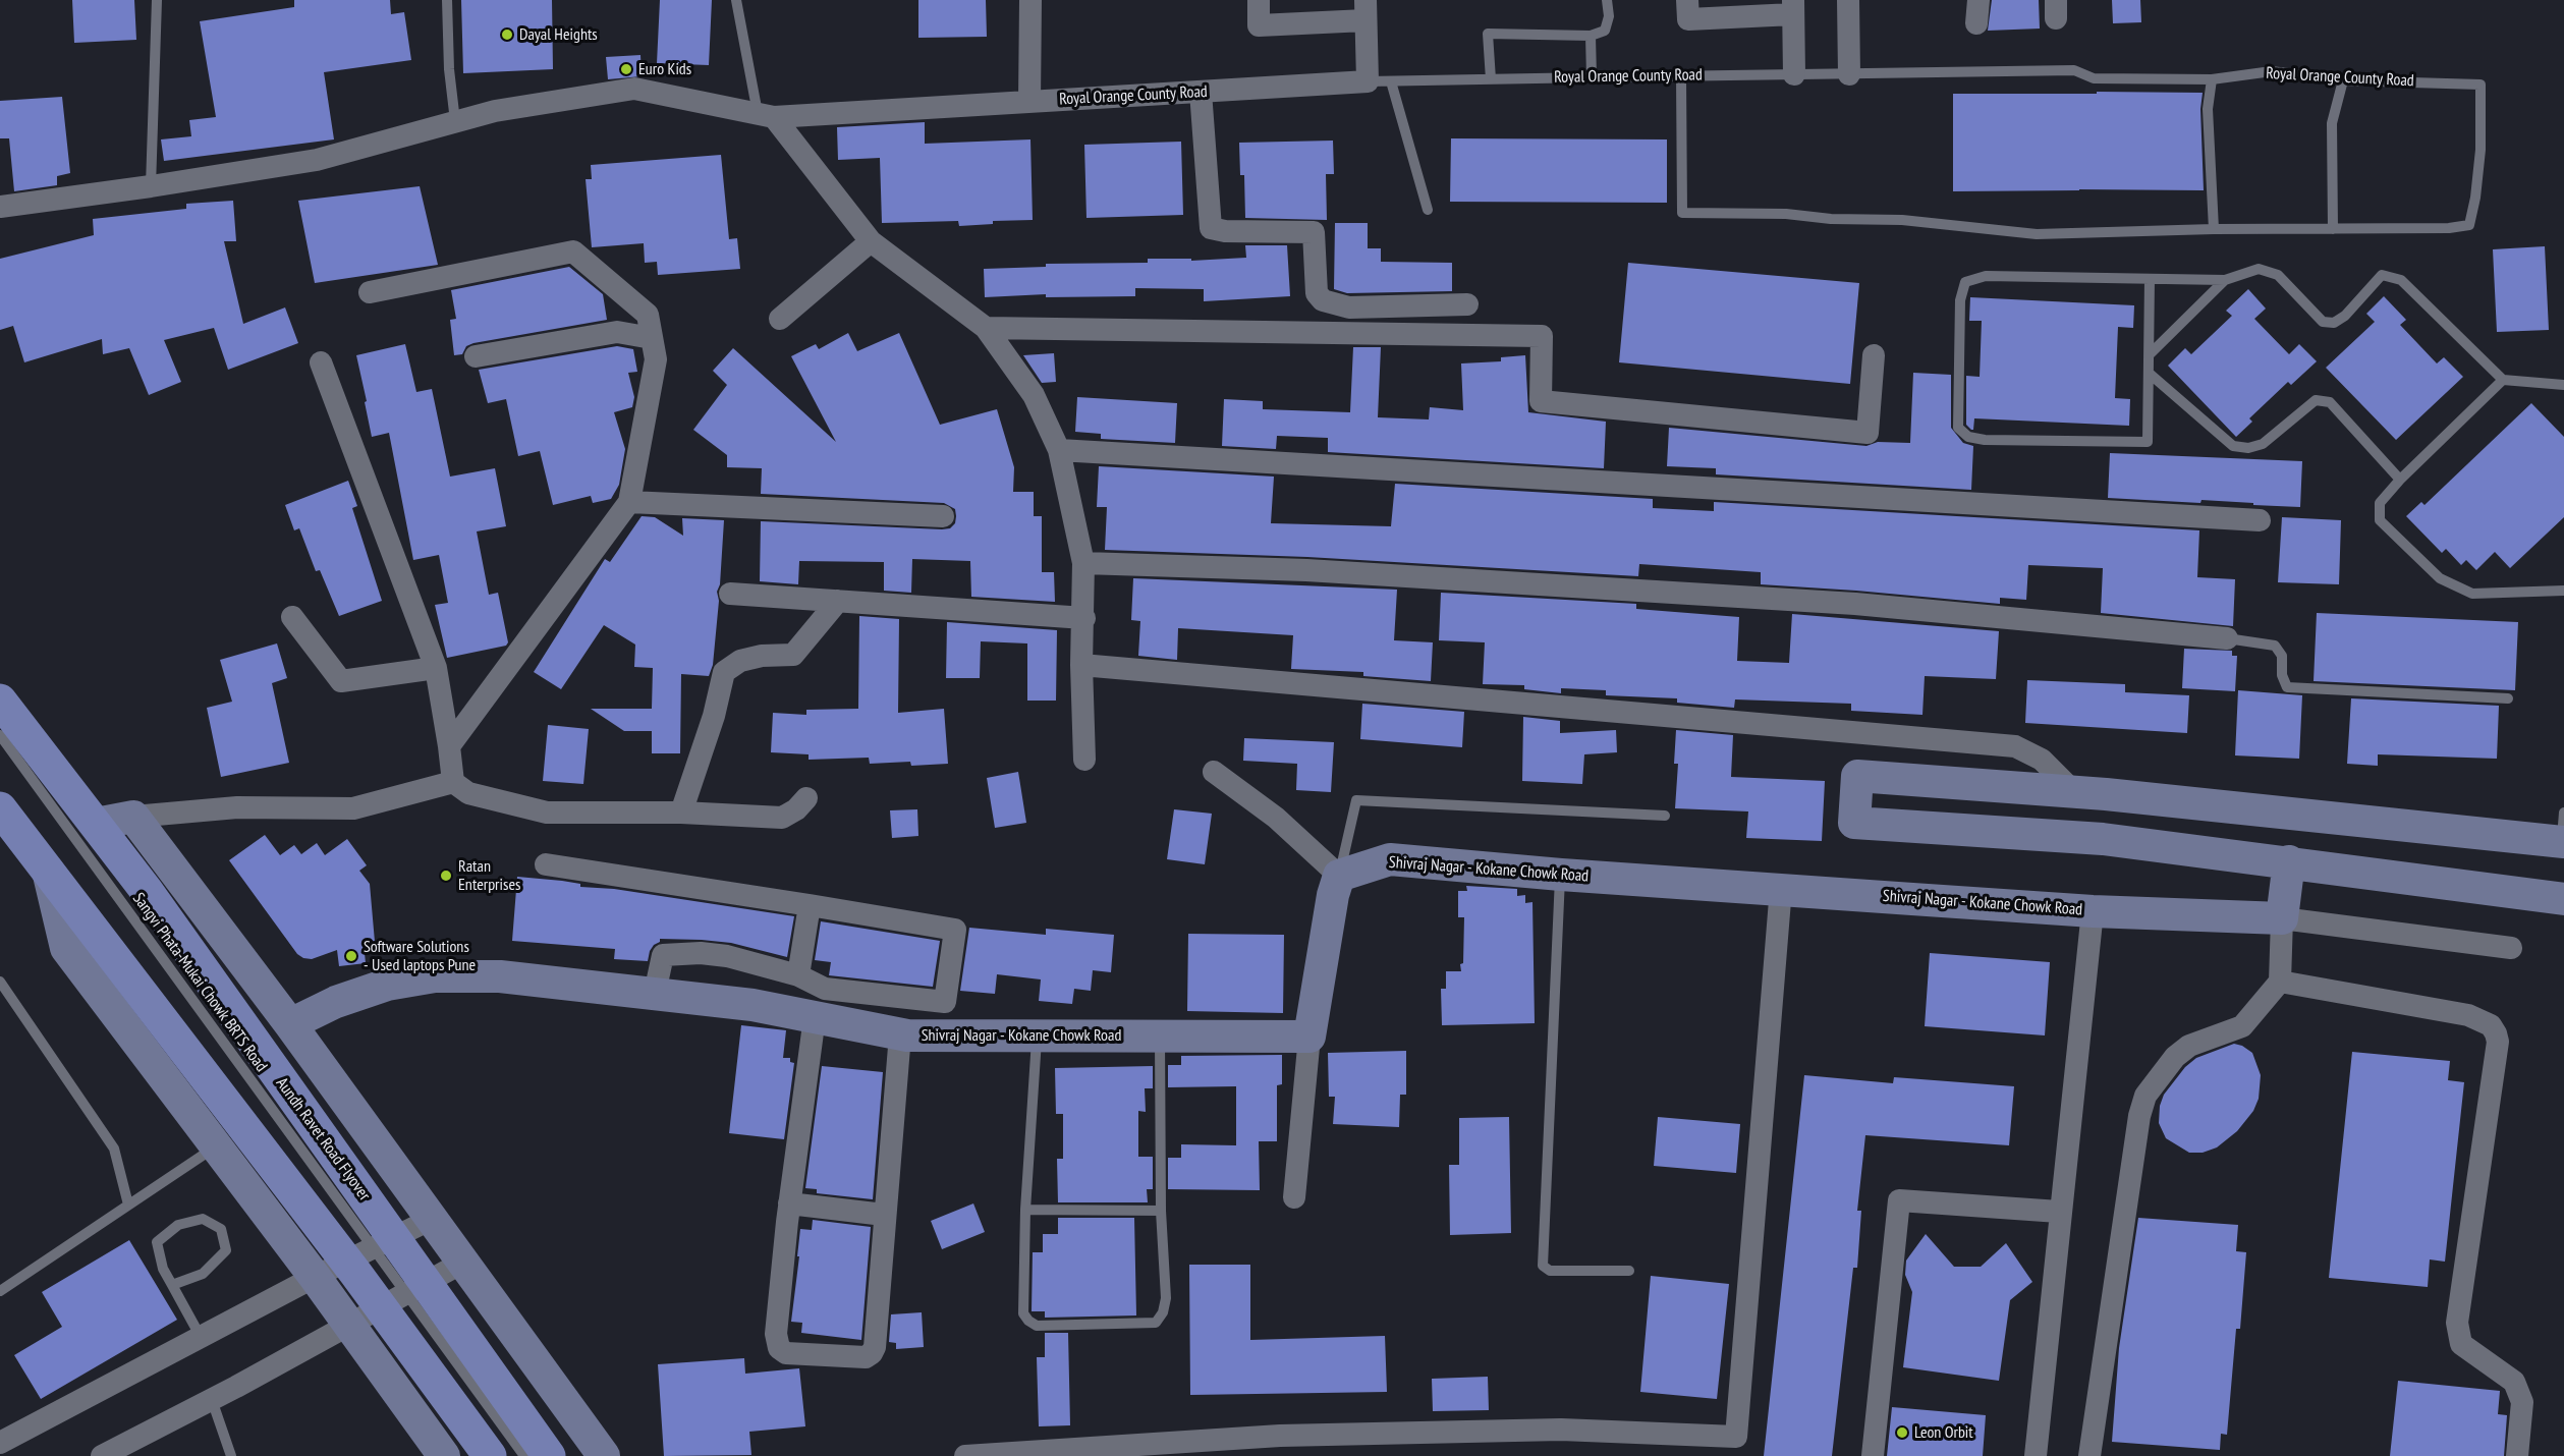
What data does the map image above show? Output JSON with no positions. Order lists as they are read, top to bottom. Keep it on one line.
{"streets":{"main road":["Aundh Ravet Road Flyover"],"street":["Royal Orange County Road","Shivraj Nagar - Kokane Chowk Road"],"lane":["Sangvi Phata-Mukai Chowk BRTS Road"]},"places":["Dayal Heights","Euro Kids","Ratan Enterprises","Software Solutions - Used laptops Pune","Leon Orbit"]}
